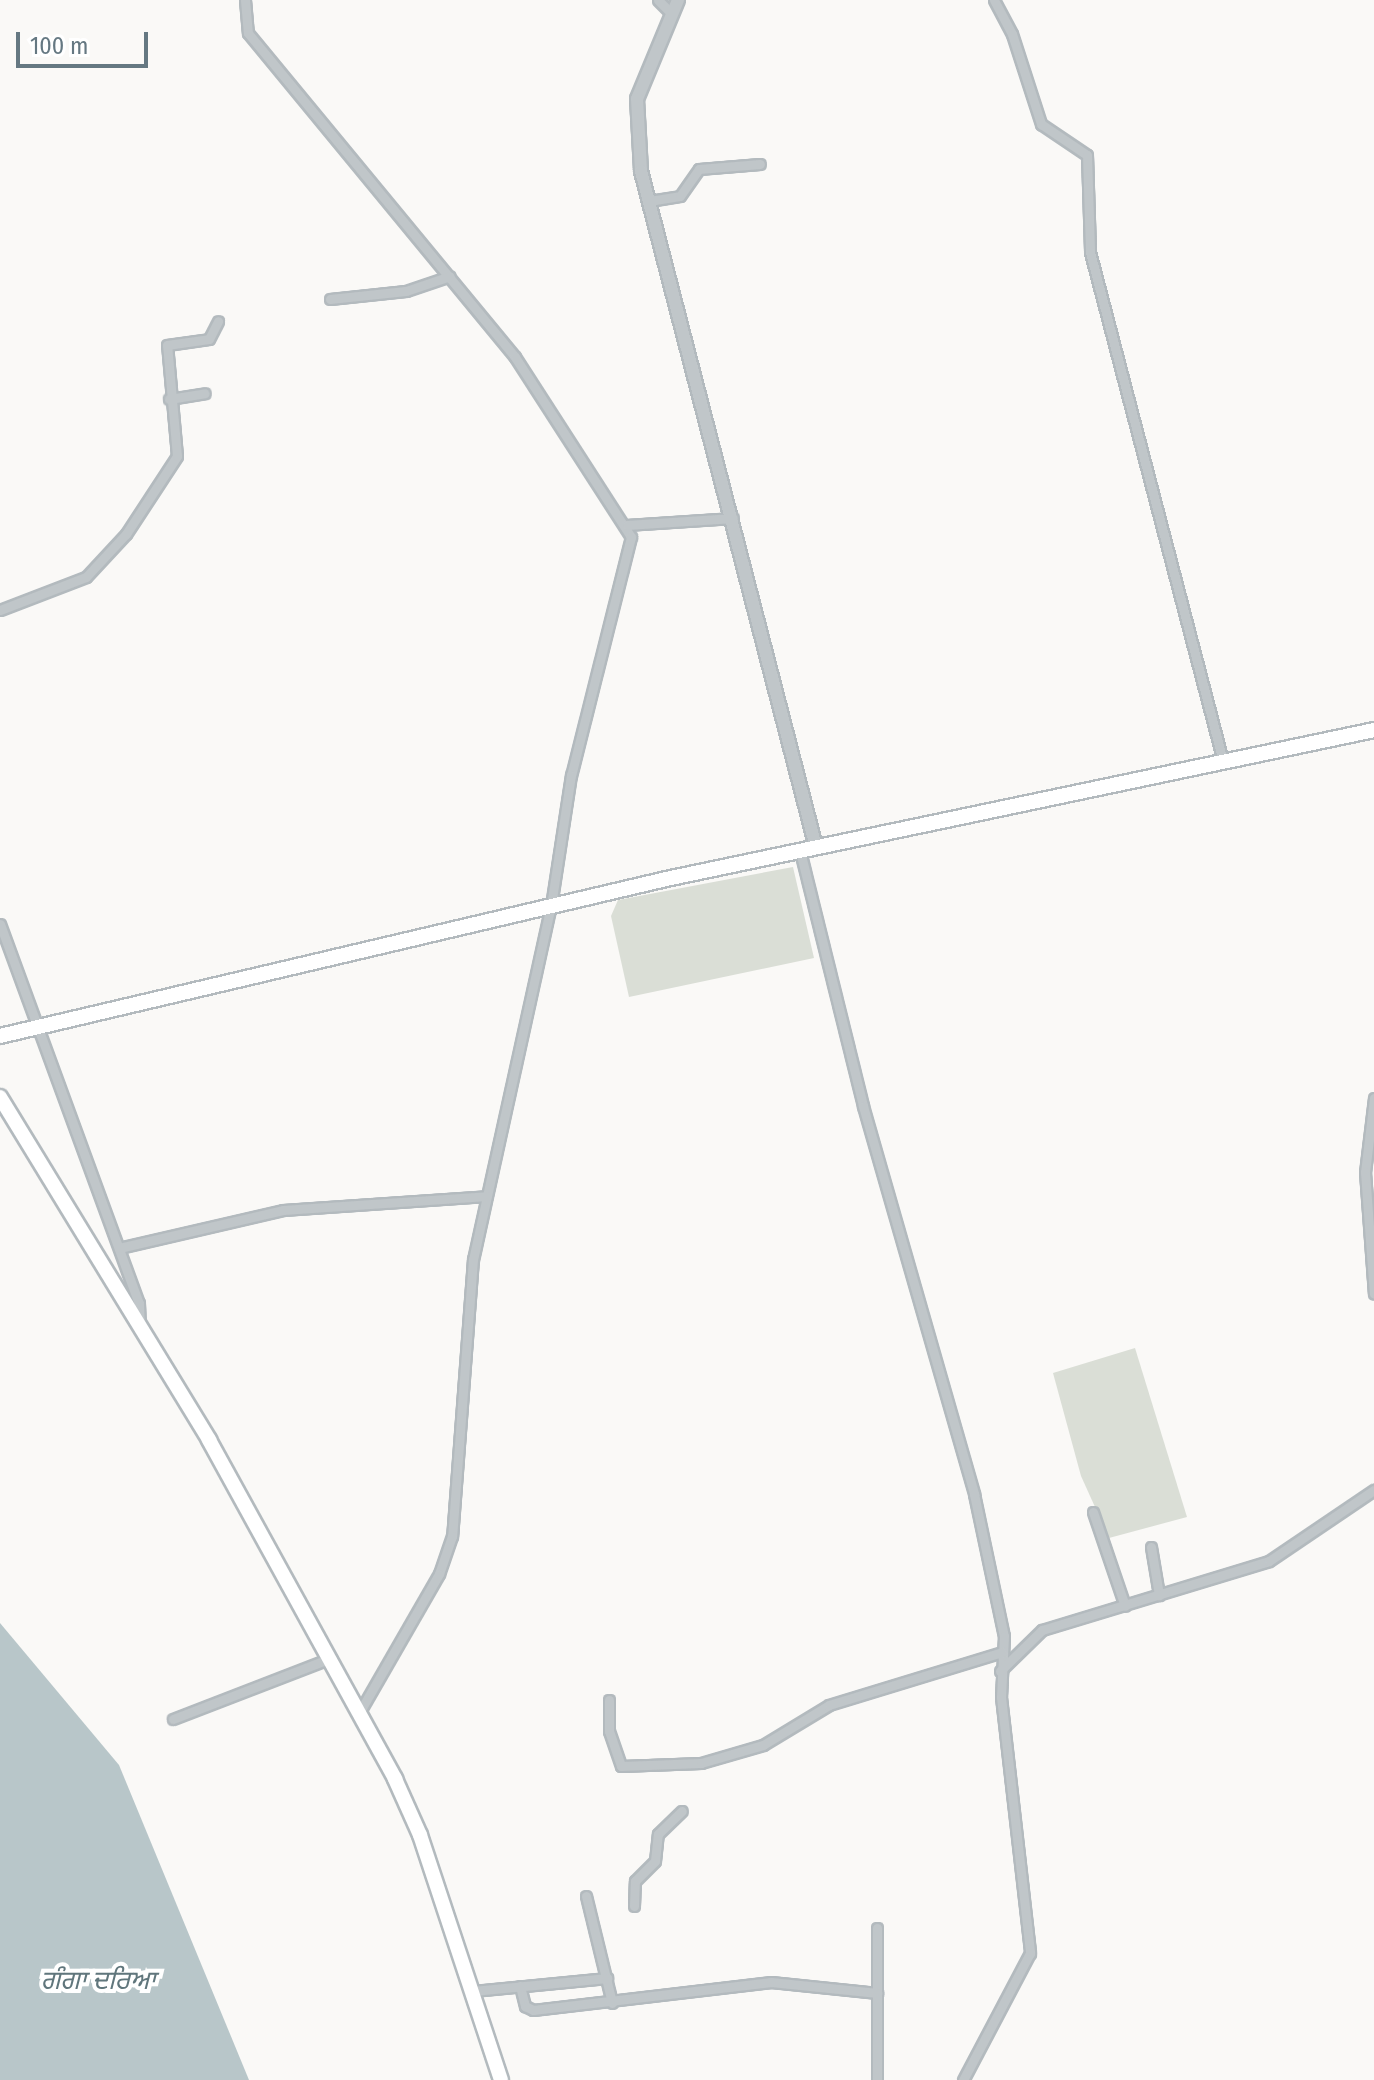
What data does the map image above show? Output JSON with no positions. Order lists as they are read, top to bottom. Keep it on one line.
{"water":["ਗੰਗਾ ਦਰਿਆ"],"scale_bar":"100 m"}
